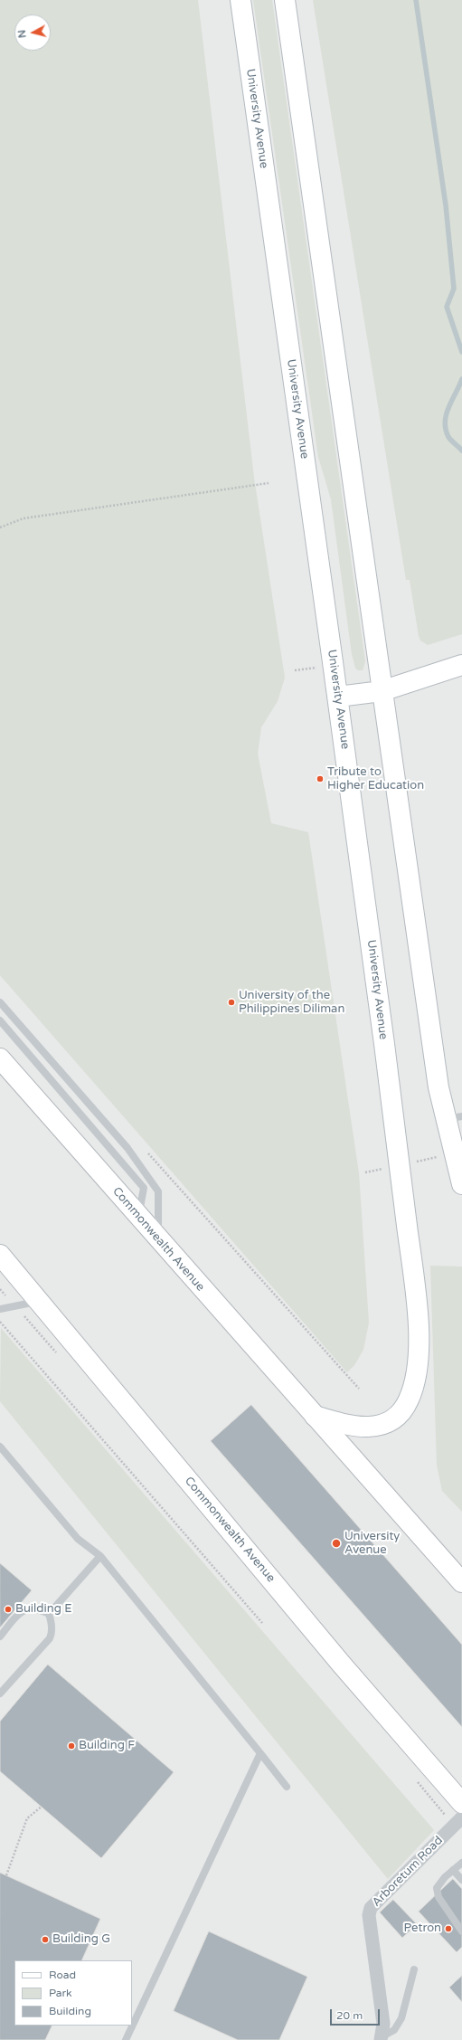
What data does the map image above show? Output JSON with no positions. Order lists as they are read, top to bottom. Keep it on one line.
{"streets":{"main road":["University Avenue","Commonwealth Avenue"],"street":["Arboretum Road"]},"crossings":[["University Avenue","Commonwealth Avenue"]],"places":["Tribute to Higher Education","University of the Philippines Diliman","University Avenue","Building E","Building F","Petron","Building G"],"legend":["Road","Park","Building"],"scale_bar":"20 m","north":"left"}
